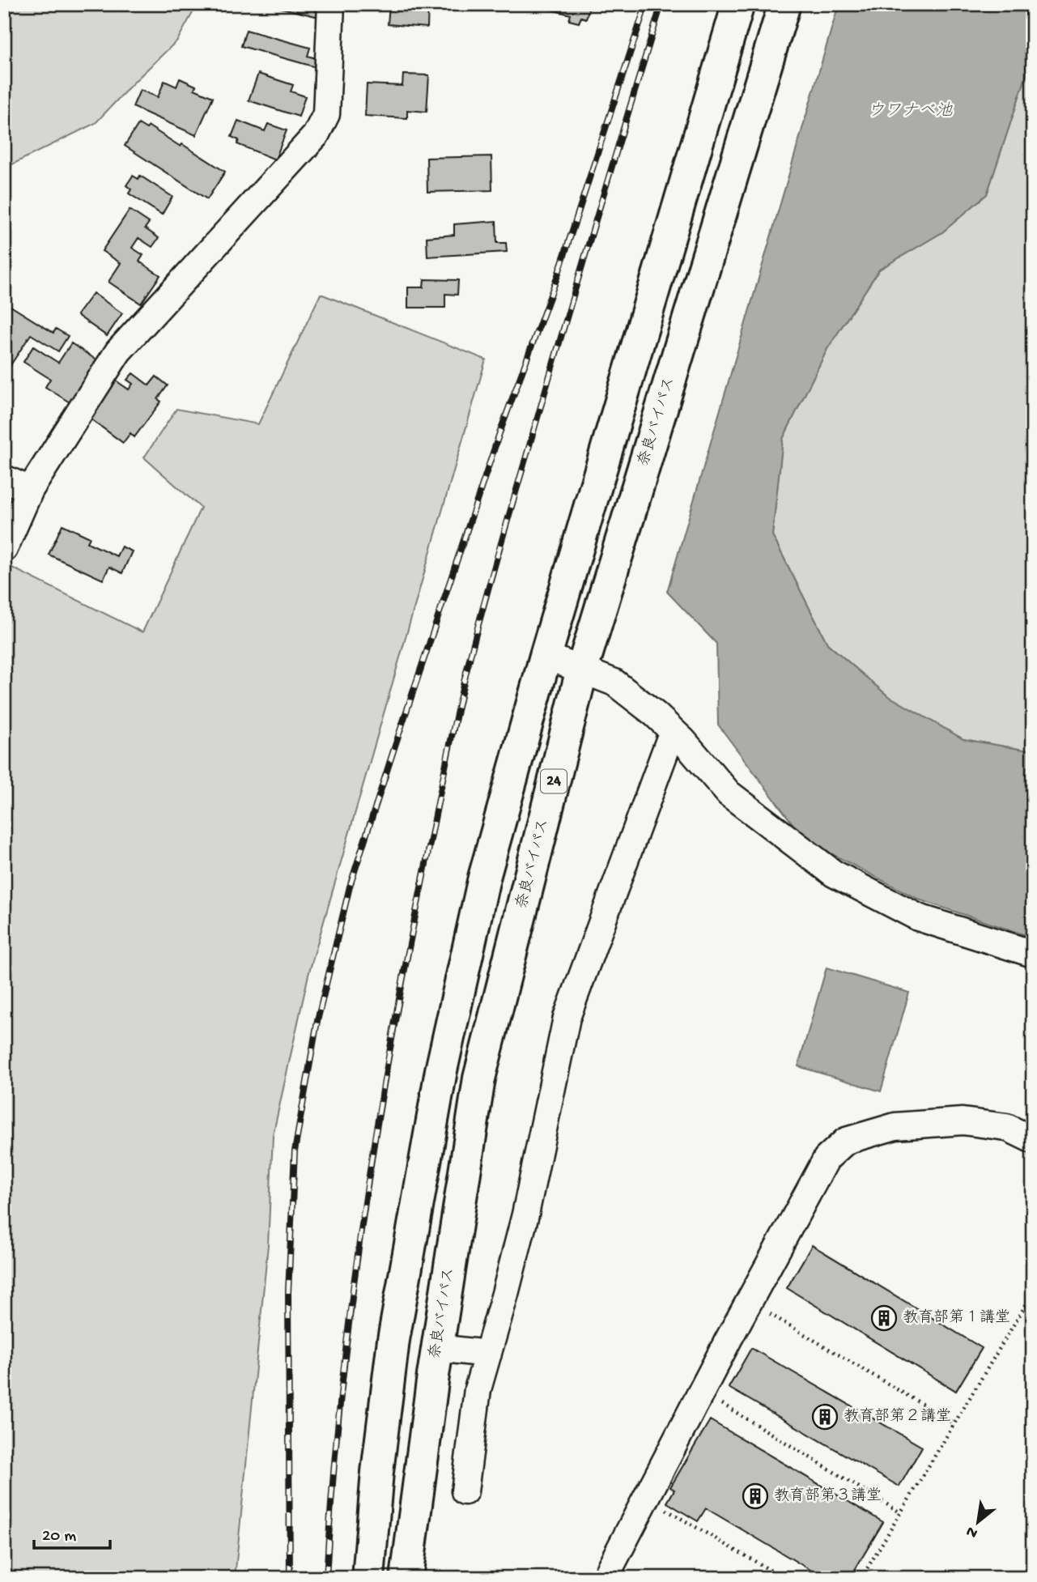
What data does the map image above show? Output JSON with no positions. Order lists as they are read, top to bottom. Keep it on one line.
{"streets":{"highway":["奈良バイパス","24"]},"water":["ウワナベ池"],"places":{"building":["教育部第１講堂","教育部第２講堂","教育部第３講堂"]},"scale_bar":"20 m","north":"bottom left"}
